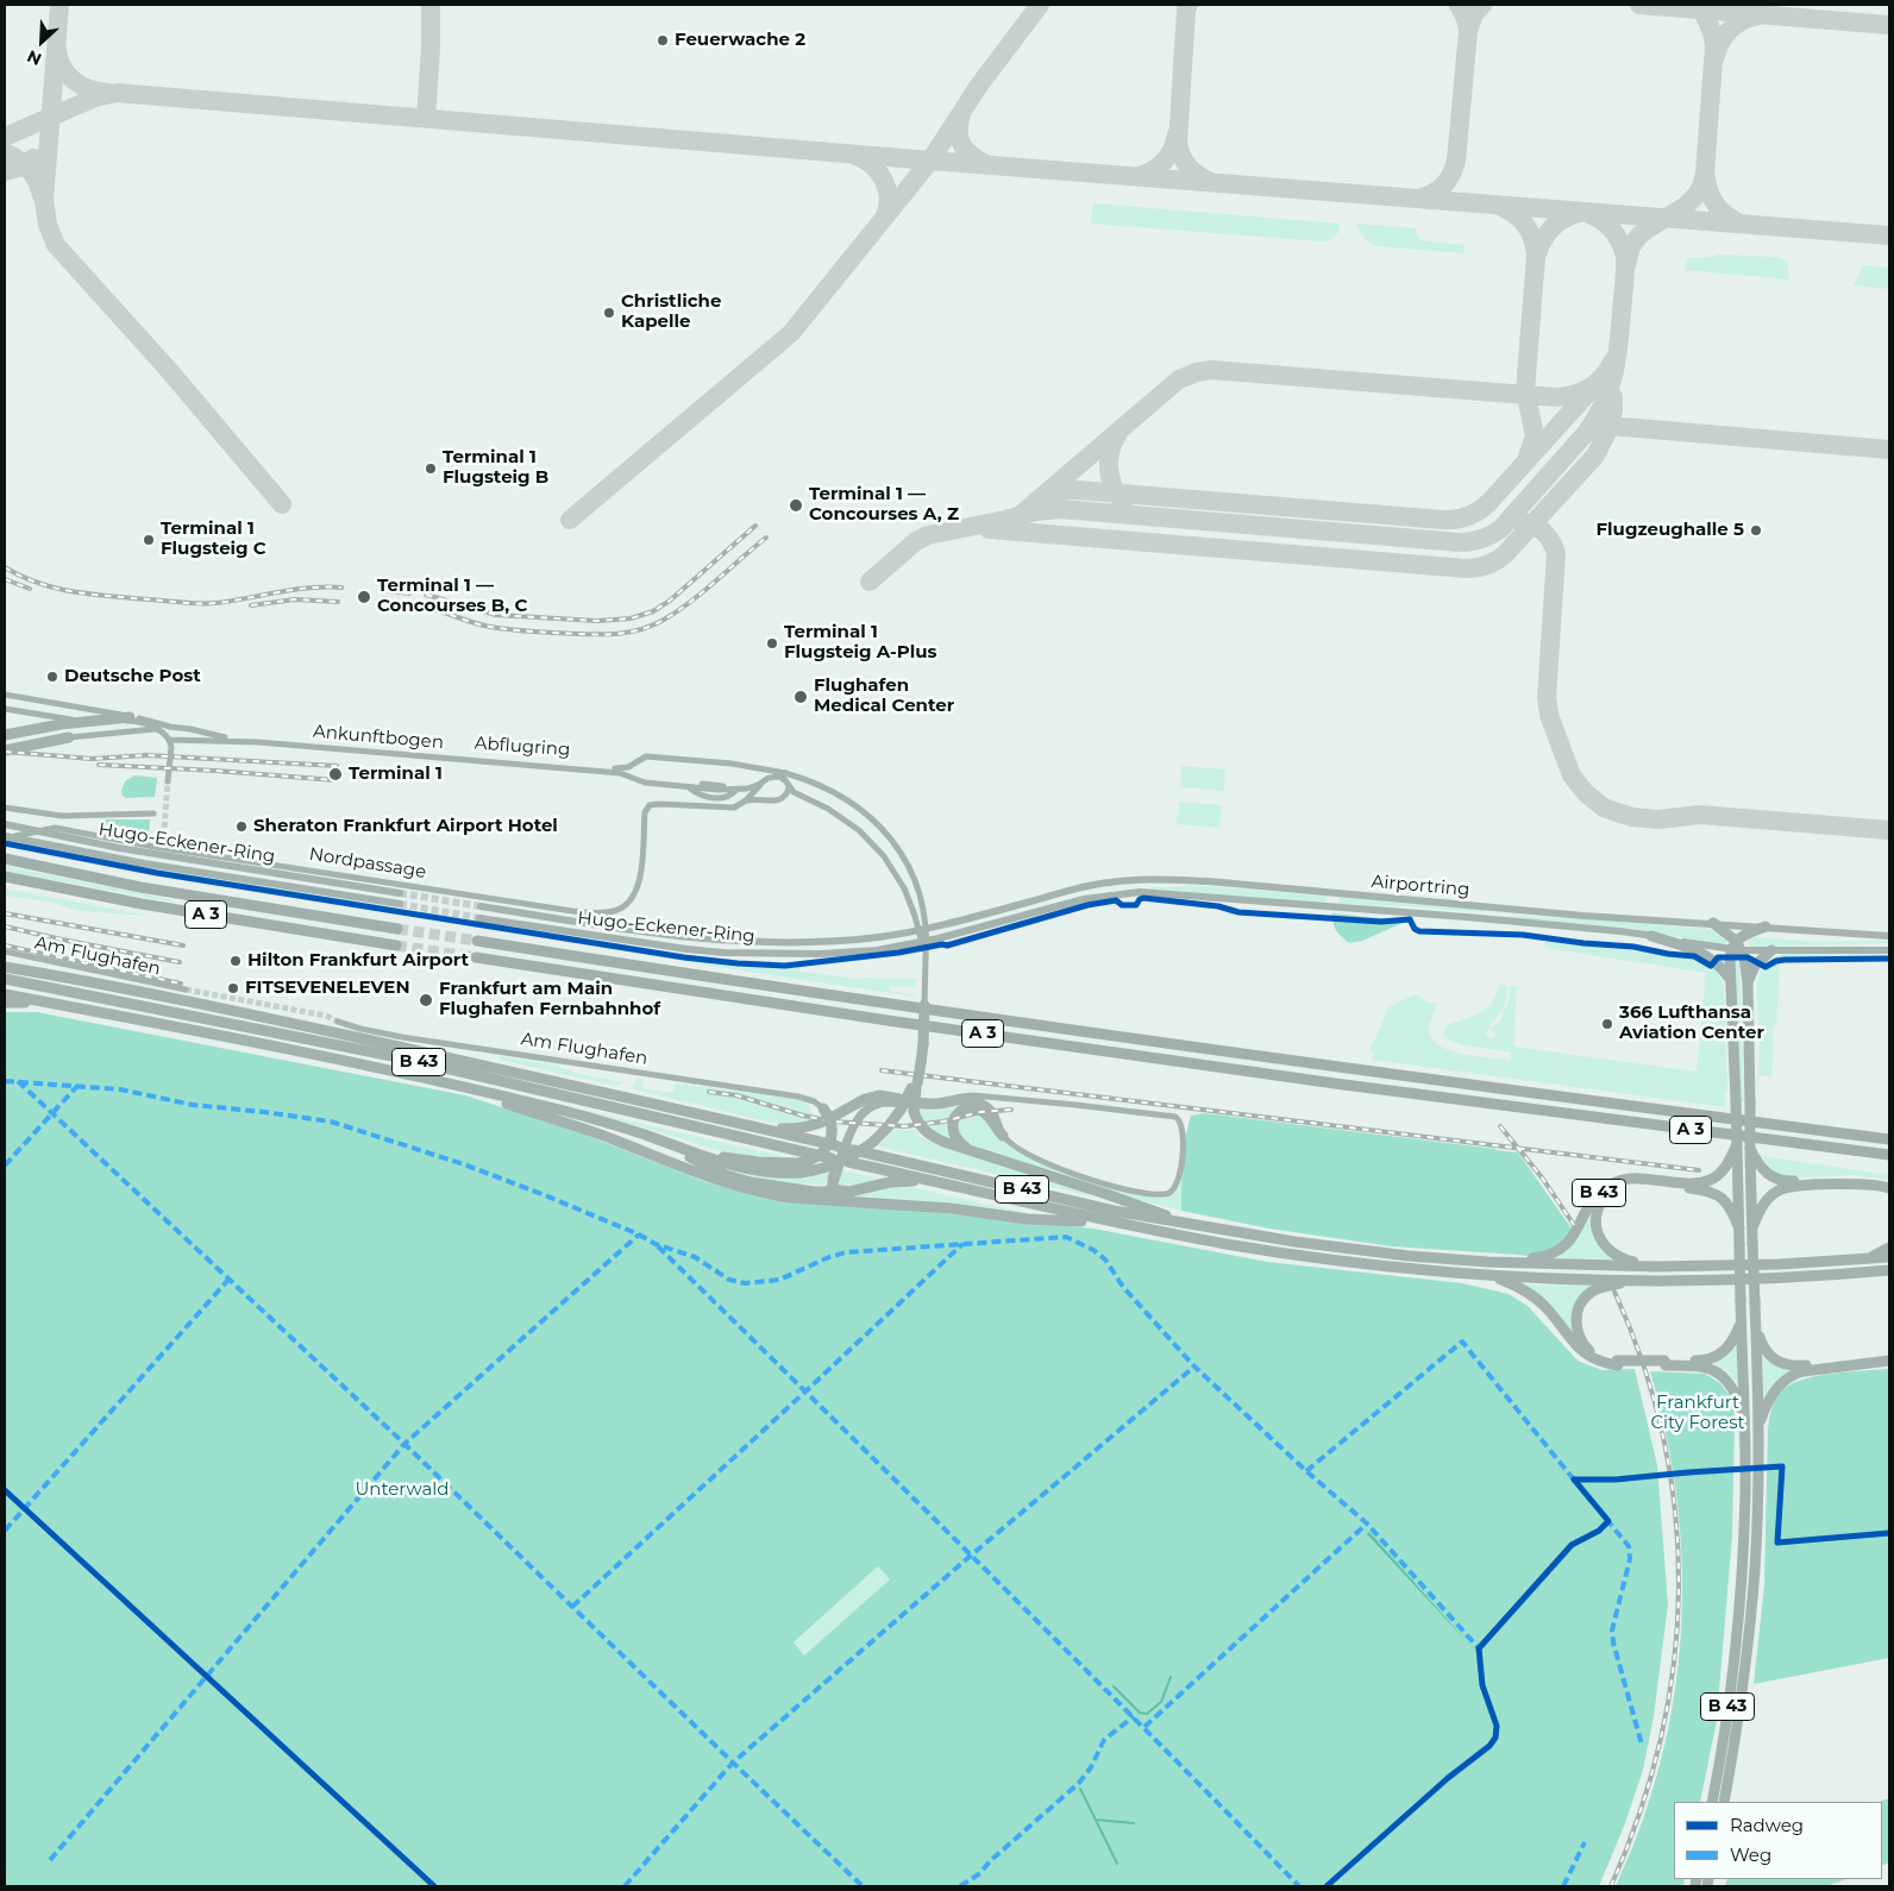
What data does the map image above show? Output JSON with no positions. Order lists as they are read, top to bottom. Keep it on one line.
{"streets":{"highway":["A 3","B 43"],"street":["Ankunftbogen","Abflugring","Hugo-Eckener-Ring","Nordpassage","Airportring","Am Flughafen"]},"crossings":[["Ankunftbogen","Abflugring"],["Hugo-Eckener-Ring","Nordpassage"],["Hugo-Eckener-Ring","Airportring"],["Airportring","B 43"]],"parks":["Frankfurt City Forest","Unterwald"],"places":["Feuerwache 2","Christliche Kapelle","Terminal 1 Flugsteig B","Terminal 1 — Concourses A, Z","Flugzeughalle 5","Terminal 1 Flugsteig C","Terminal 1 — Concourses B, C","Terminal 1 Flugsteig A-Plus","Deutsche Post","Flughafen Medical Center","Terminal 1","Sheraton Frankfurt Airport Hotel","Hilton Frankfurt Airport","FITSEVENELEVEN","Frankfurt am Main Flughafen Fernbahnhof","366 Lufthansa Aviation Center"],"legend":["Radweg","Weg"],"north":"bottom left"}
